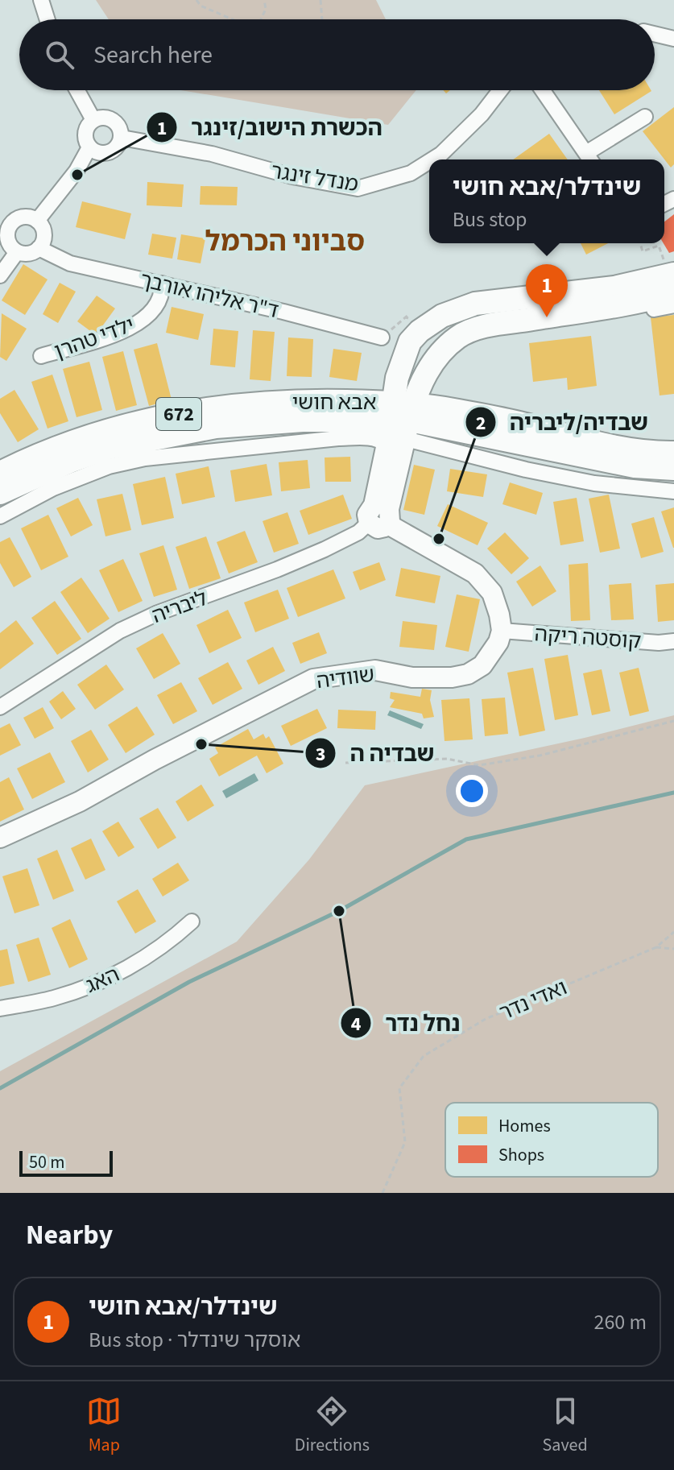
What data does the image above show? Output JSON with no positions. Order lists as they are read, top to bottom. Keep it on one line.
{"streets":{"main road":["אבא חושי","672"],"street":["מנדל זינגר","ד\"ר אליהו אורבך","ילדי טהרן","ליבריה","קוסטה ריקה","שוודיה","האג"],"path":["ואדי נדר"]},"crossings":[["ד\"ר אליהו אורבך","ילדי טהרן"],["קוסטה ריקה","שוודיה"]],"districts":["סביוני הכרמל"],"places":["הכשרת הישוב/זינגר","שבדיה/ליבריה","שבדיה ה","נחל נדר"],"legend":["Homes","Shops"],"scale_bar":"50 m","page":{"search":"Search here","popup":["שינדלר/אבא חושי","Bus stop"],"pins":"1","scale":"50 m","heading":"Nearby","list":[{"mark":"1","name":"שינדלר/אבא חושי","note":"Bus stop · אוסקר שינדלר","value":"260 m"}],"nav":["Map","Directions","Saved"]}}
